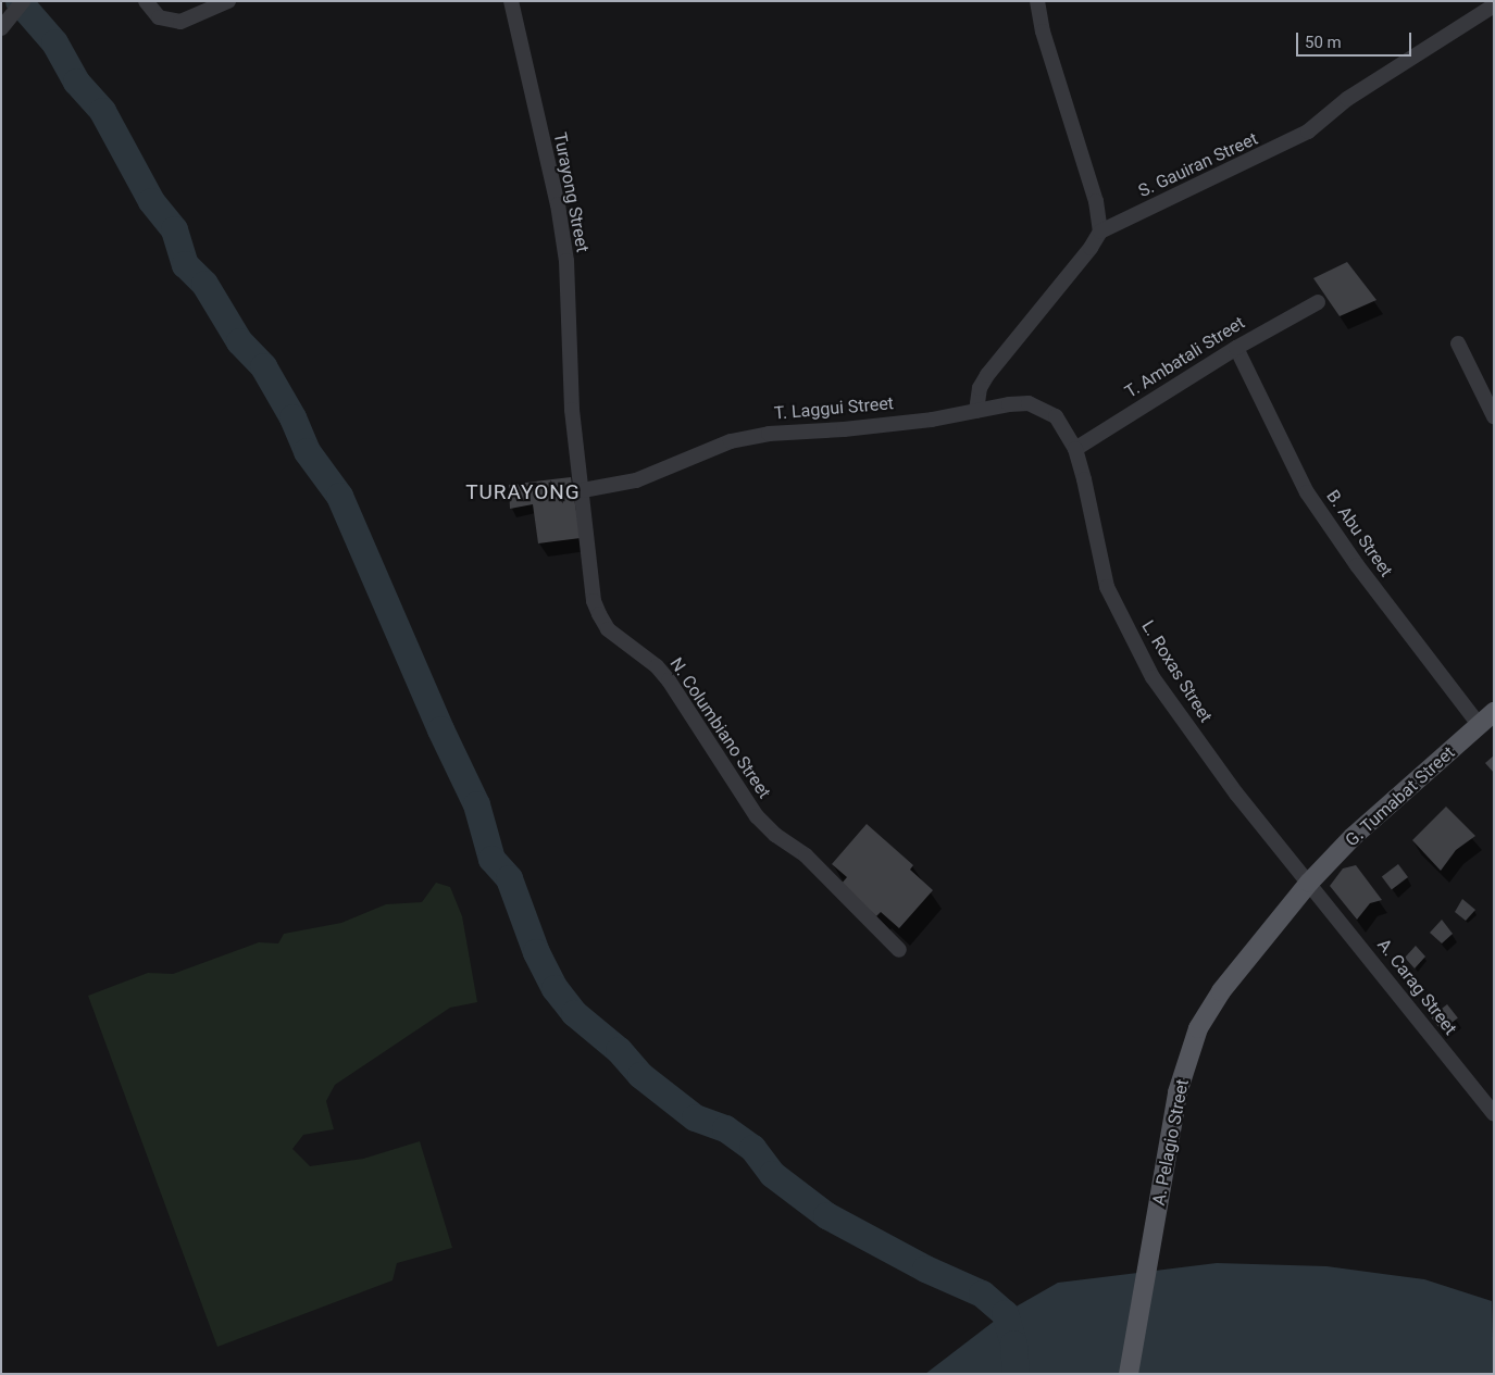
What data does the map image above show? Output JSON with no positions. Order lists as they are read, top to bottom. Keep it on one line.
{"streets":{"main road":["G. Tumabat Street","A. Pelagio Street"],"street":["S. Gauiran Street","Turayong Street","T. Ambatali Street","T. Laggui Street","B. Abu Street","L. Roxas Street","N. Columbiano Street","A. Carag Street"]},"crossings":[["Turayong Street","T. Laggui Street"],["Turayong Street","N. Columbiano Street"],["T. Ambatali Street","T. Laggui Street"],["T. Ambatali Street","B. Abu Street"],["T. Ambatali Street","L. Roxas Street"],["T. Laggui Street","L. Roxas Street"],["T. Laggui Street","N. Columbiano Street"],["B. Abu Street","G. Tumabat Street"],["L. Roxas Street","G. Tumabat Street"],["L. Roxas Street","A. Carag Street"],["L. Roxas Street","A. Pelagio Street"],["G. Tumabat Street","A. Carag Street"],["G. Tumabat Street","A. Pelagio Street"],["A. Carag Street","A. Pelagio Street"]],"districts":["TURAYONG"],"scale_bar":"50 m"}
